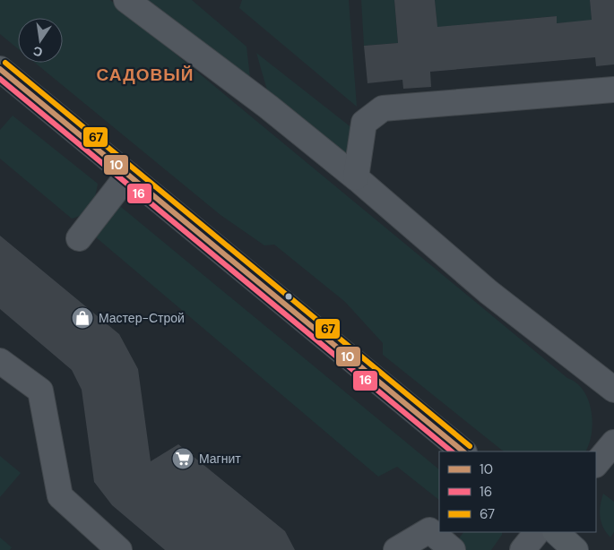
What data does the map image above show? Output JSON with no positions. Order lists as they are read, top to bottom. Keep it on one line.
{"districts":["САДОВЫЙ"],"places":{"shop":["Мастер-Строй"],"supermarket":["Магнит"]},"lines":["transit line 67","transit line 10","transit line 16"],"legend":["10","16","67"],"north":"bottom"}
